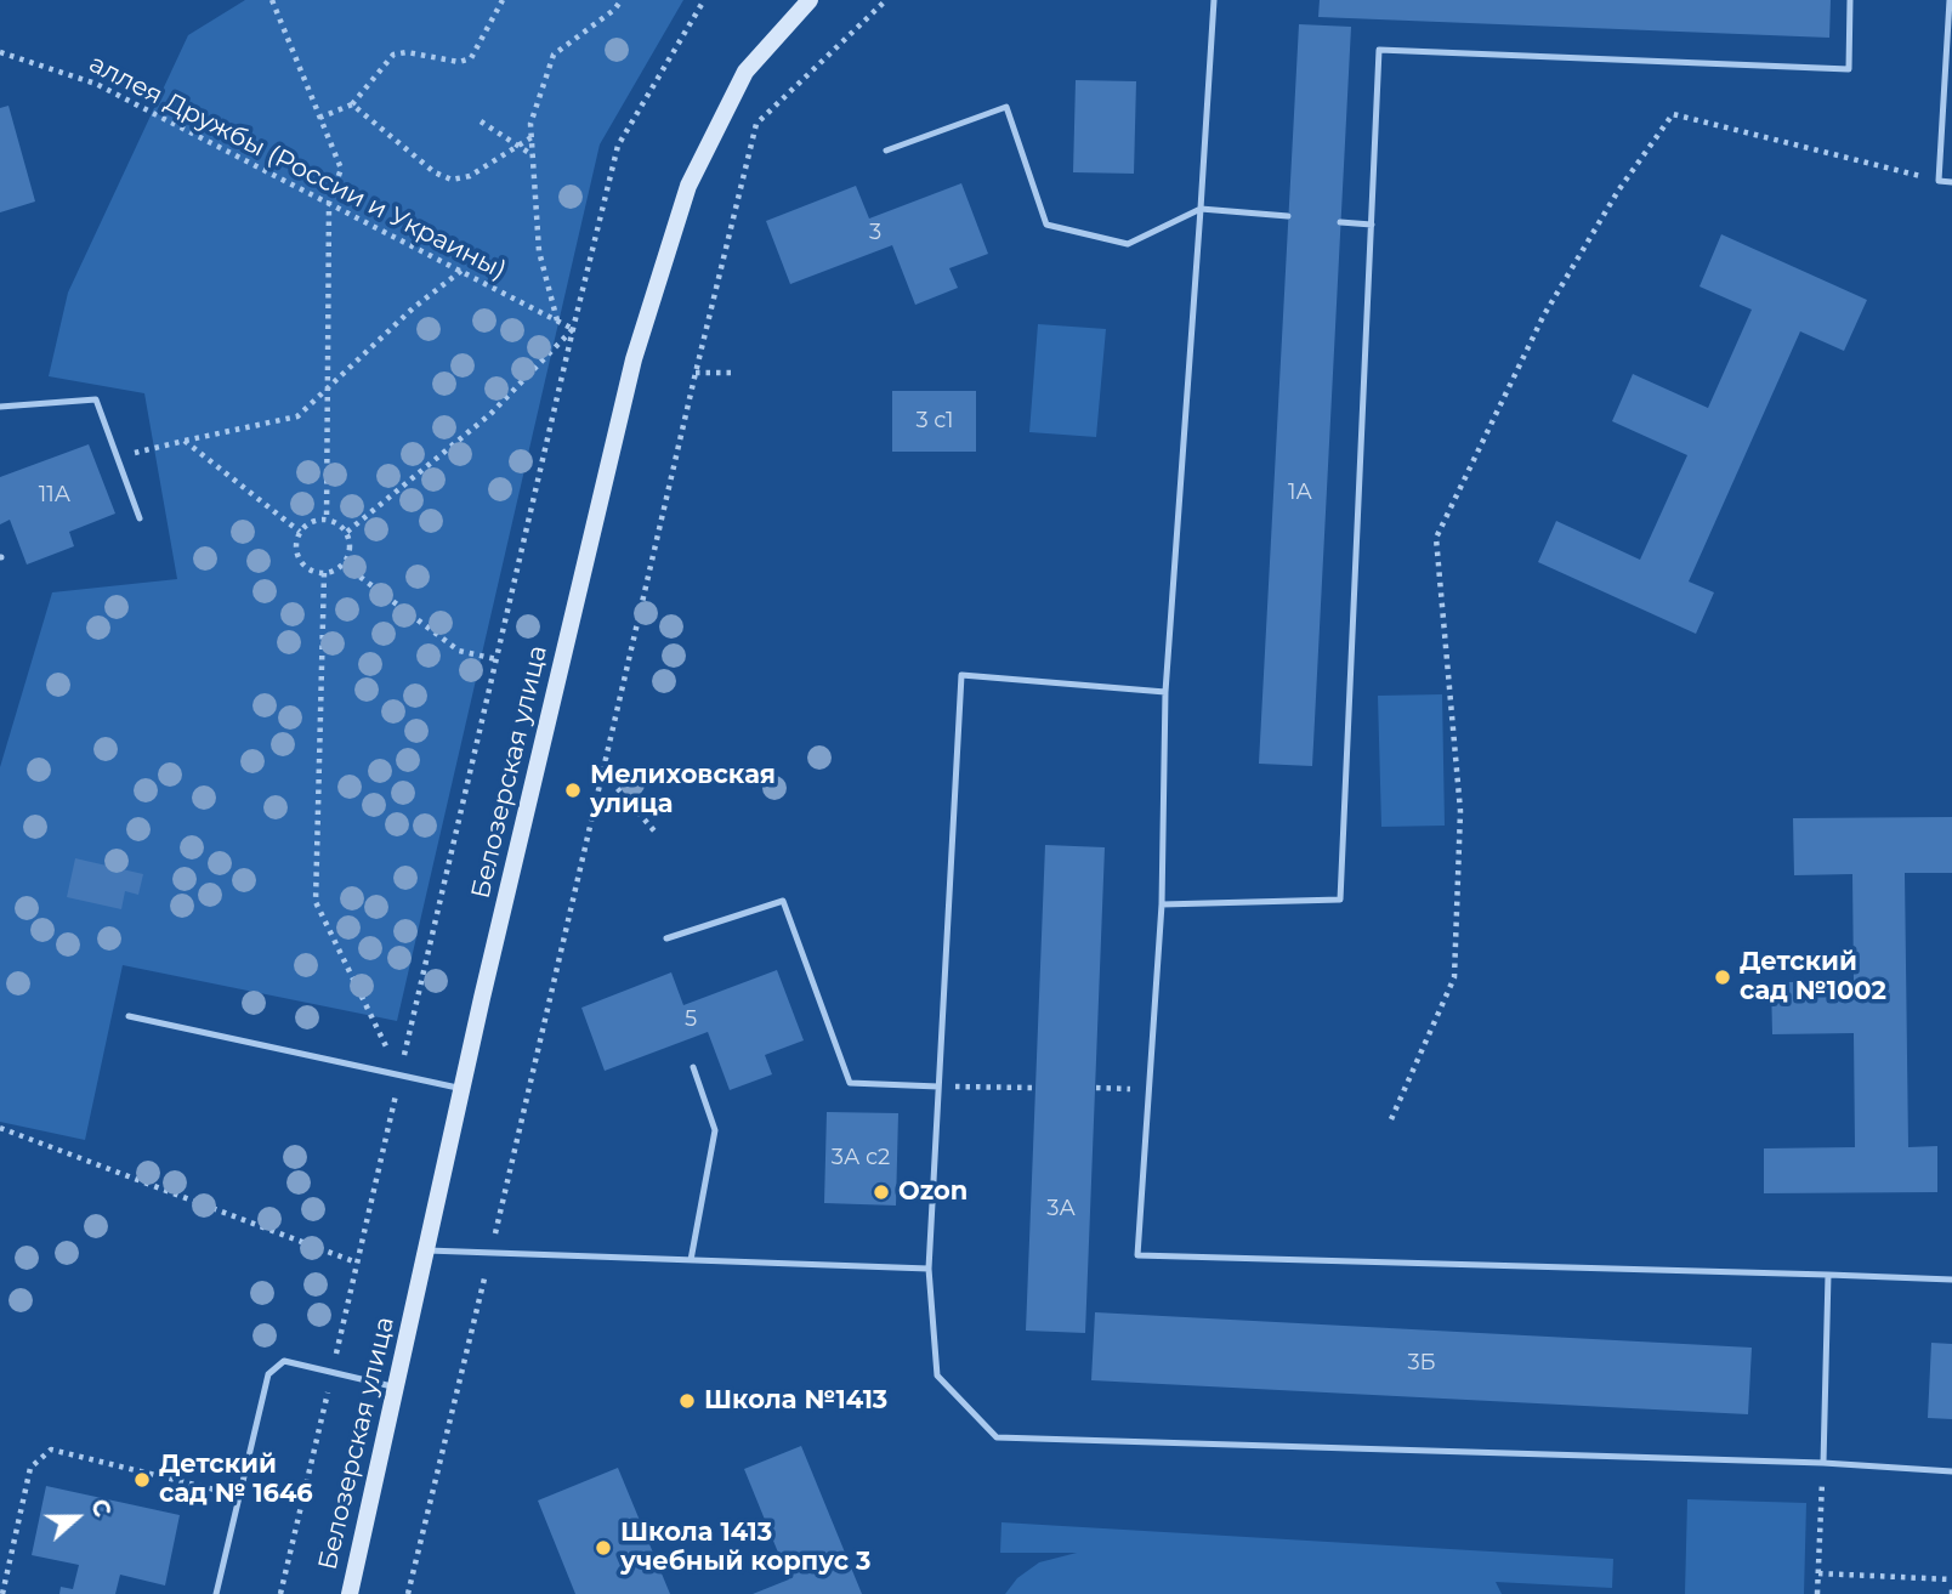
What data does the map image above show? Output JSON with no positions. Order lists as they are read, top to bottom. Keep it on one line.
{"streets":{"street":["Белозерская улица"],"path":["аллея Дружбы (России и Украины)"]},"places":["Мелиховская улица","Детский сад №1002","Ozon","Школа №1413","Детский сад № 1646","Школа 1413 учебный корпус 3"],"house_numbers":["3","3 с1","1А","11А","5","3А с2","3А","3Б"],"north":"right"}
